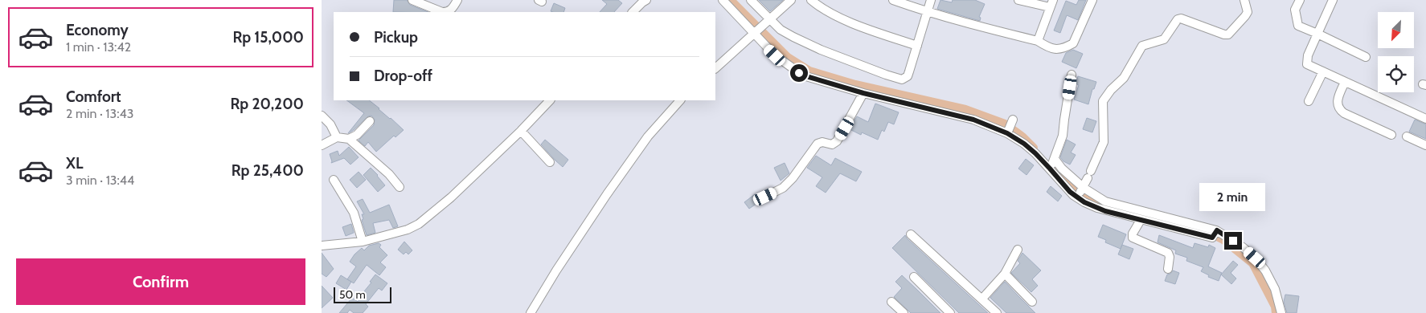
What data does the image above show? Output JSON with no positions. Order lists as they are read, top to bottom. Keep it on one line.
{"scale_bar":"50 m","north":"bottom left","page":{"list":[{"name":"Economy","note":"1 min · 13:42","value":"Rp 15,000"},{"name":"Comfort","note":"2 min · 13:43","value":"Rp 20,200"},{"name":"XL","note":"3 min · 13:44","value":"Rp 25,400"}],"banner":["Pickup","Drop-off"],"bubble":"2 min","buttons":"Confirm","scale":"50 m"}}
